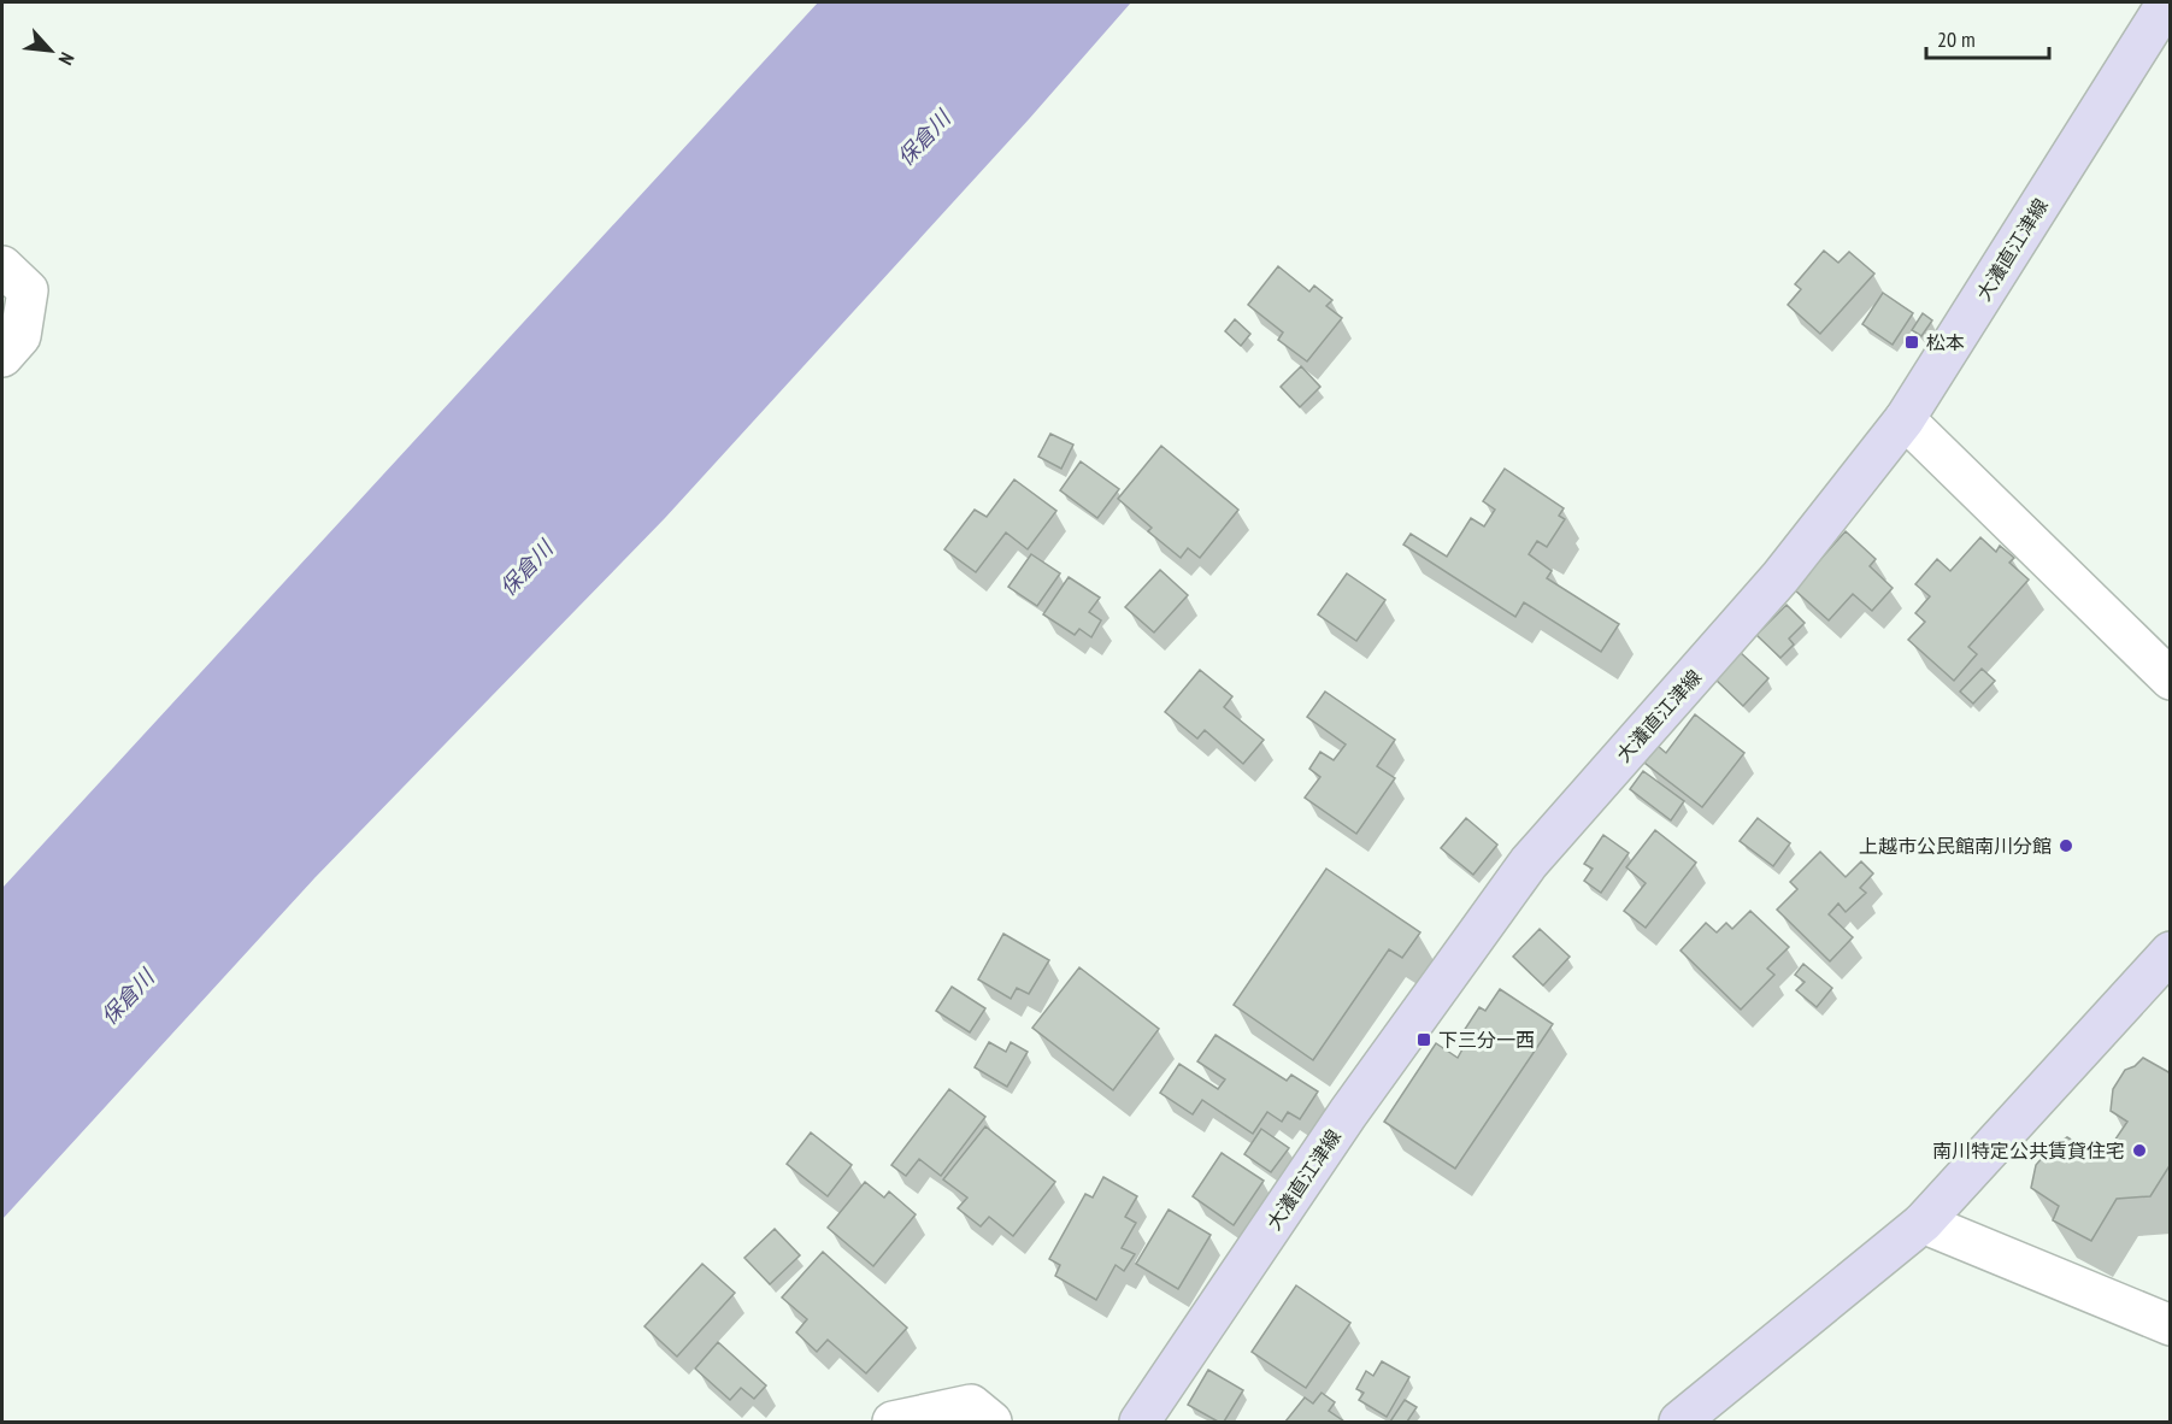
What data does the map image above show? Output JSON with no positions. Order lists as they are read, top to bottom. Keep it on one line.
{"streets":{"main road":["大瀁直江津線"]},"water":["保倉川"],"places":{"transit":["松本","下三分一西"],"other":["上越市公民館南川分館","南川特定公共賃貸住宅"]},"scale_bar":"20 m","north":"bottom right"}
